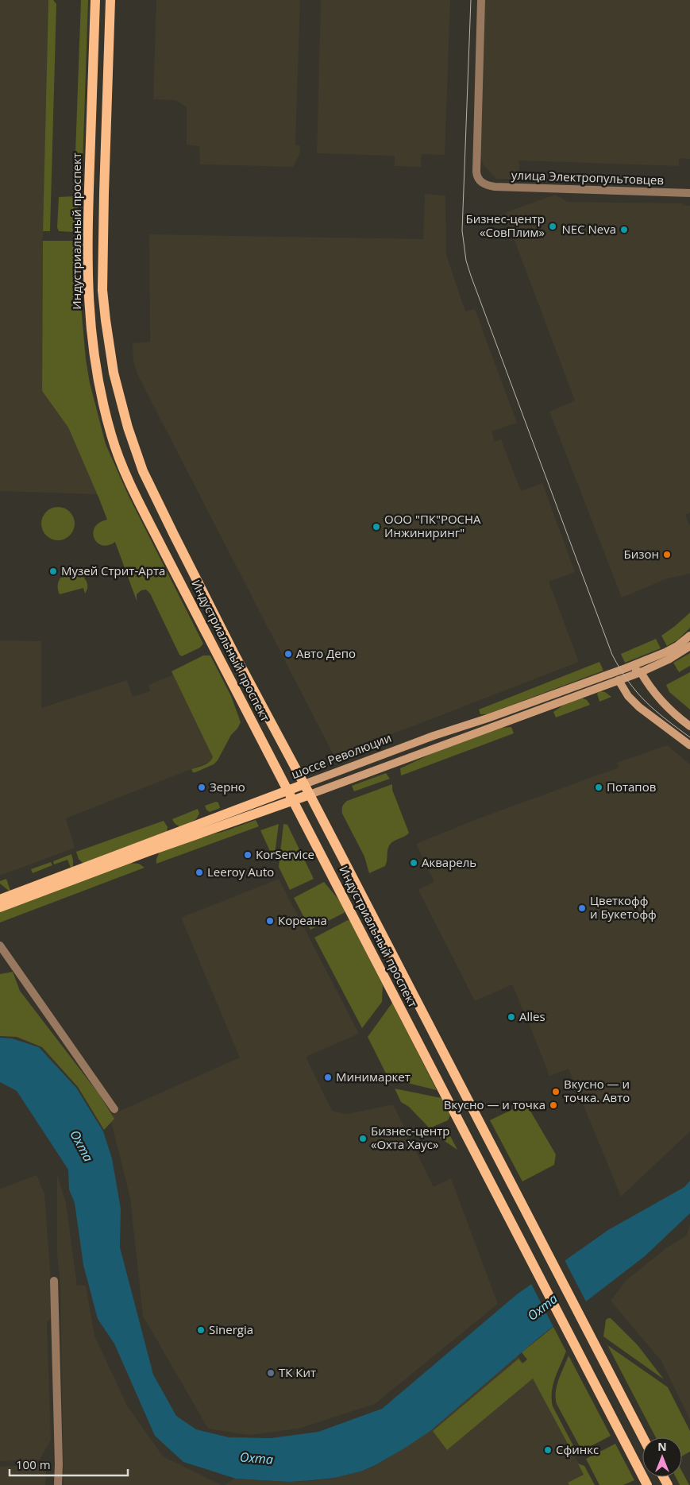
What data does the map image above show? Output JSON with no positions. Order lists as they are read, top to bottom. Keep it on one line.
{"streets":{"main road":["Индустриальный проспект","шоссе Революции"],"street":["улица Электропультовцев"]},"crossings":[["Индустриальный проспект","шоссе Революции"]],"water":["Охта"],"places":["Бизнес-центр «СовПлим»","NEC Neva","ООО \"ПК\"РОСНА Инжиниринг\"","Бизон","Музей Стрит-Арта","Авто Депо","Зерно","Потапов","KorService","Акварель","Leeroy Auto","Цветкофф и Букетофф","Кореана","Alles","Минимаркет","Вкусно — и точка. Авто","Вкусно — и точка","Бизнес-центр «Охта Хаус»","Sinergia","ТК Кит","Сфинкс"],"scale_bar":"100 m","north":"top"}
